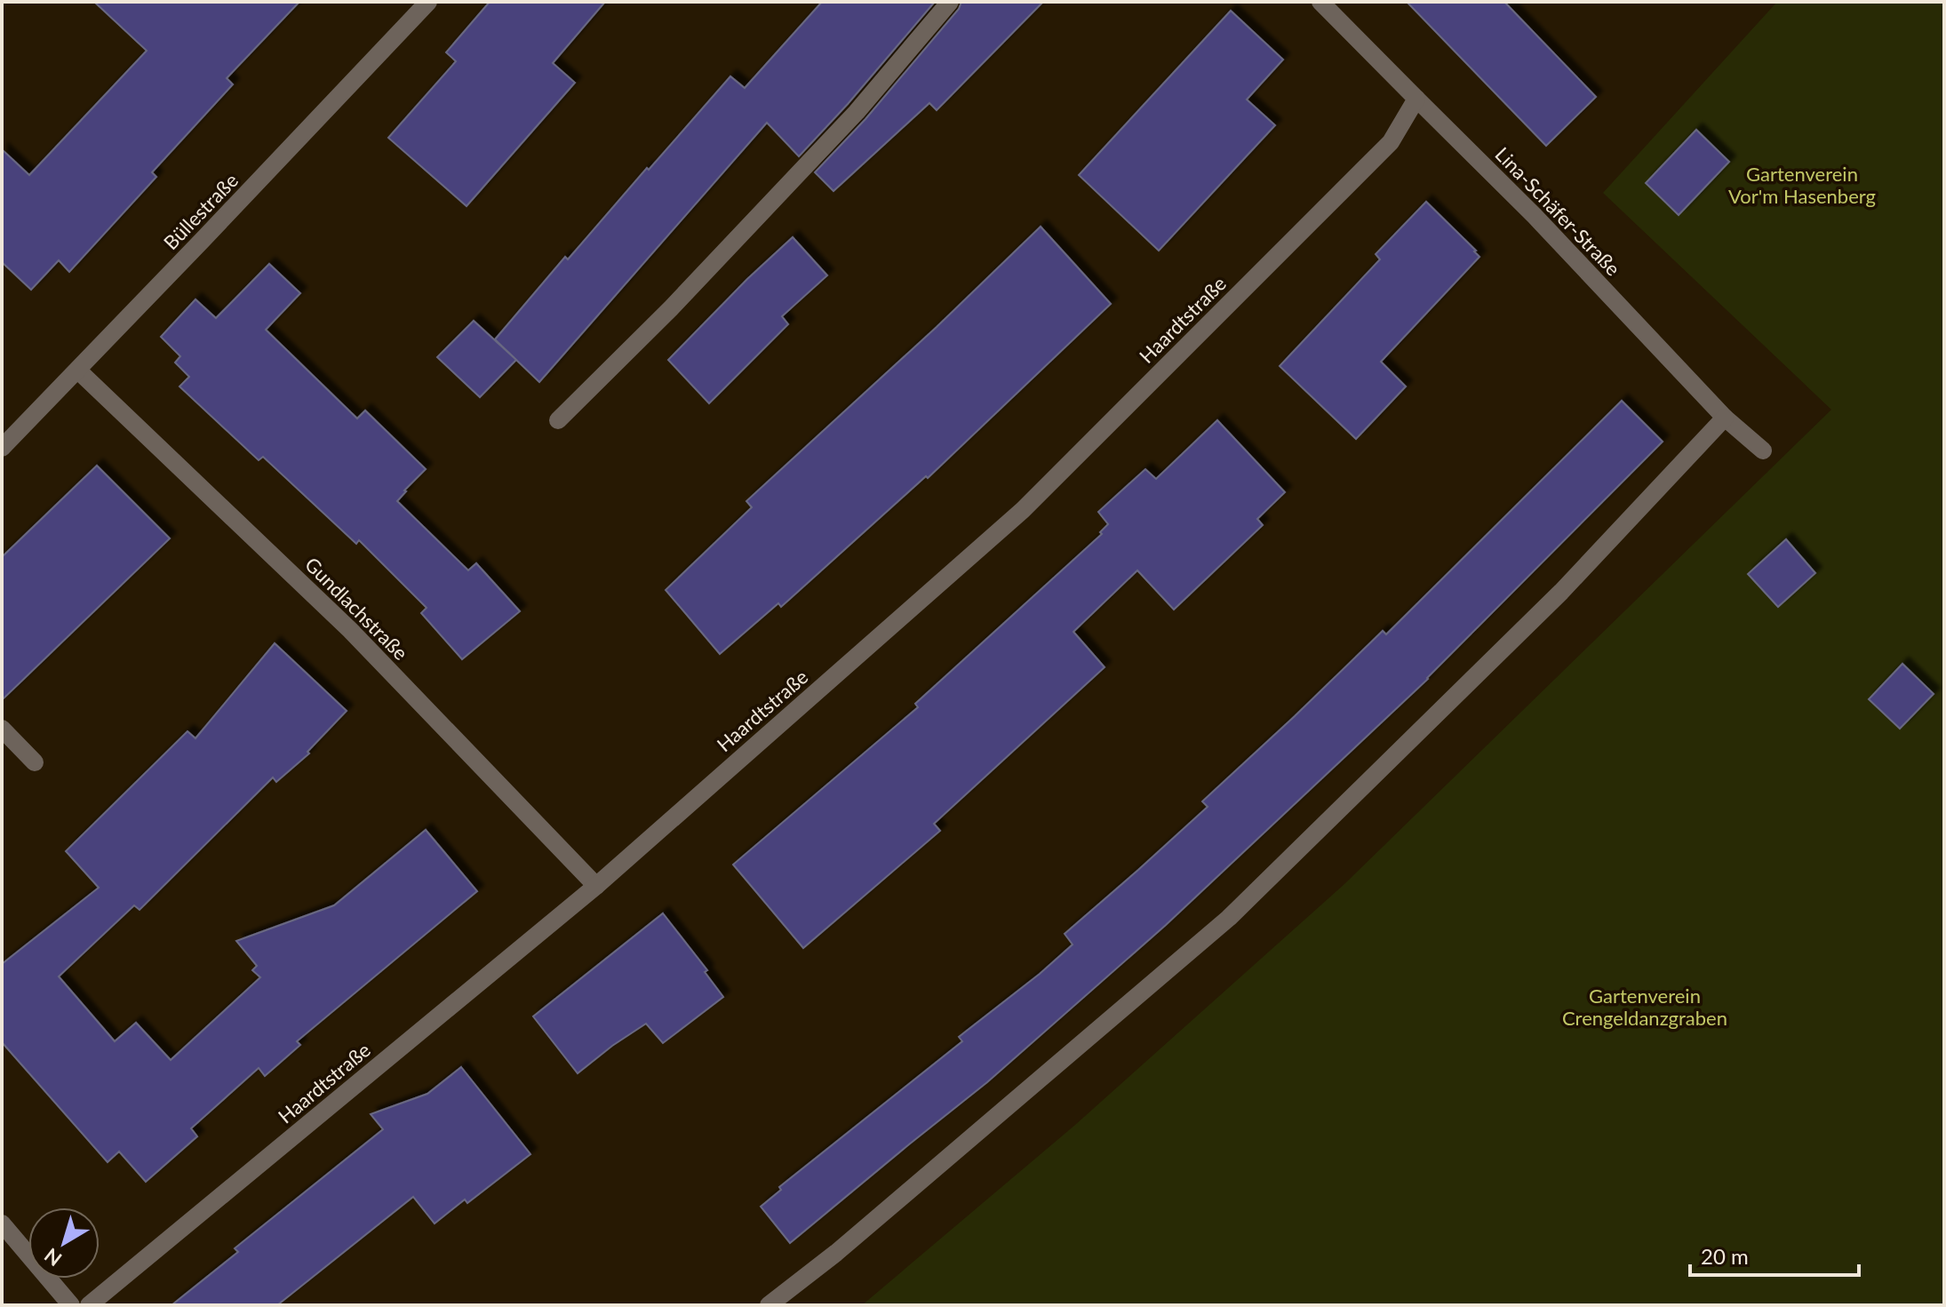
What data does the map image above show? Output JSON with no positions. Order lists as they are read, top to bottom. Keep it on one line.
{"streets":{"street":["Büllestraße","Lina-Schäfer-Straße","Haardtstraße","Gundlachstraße"]},"crossings":[["Büllestraße","Gundlachstraße"],["Lina-Schäfer-Straße","Haardtstraße"],["Haardtstraße","Gundlachstraße"]],"parks":["Gartenverein Vor'm Hasenberg","Gartenverein Crengeldanzgraben"],"scale_bar":"20 m","north":"bottom left"}
